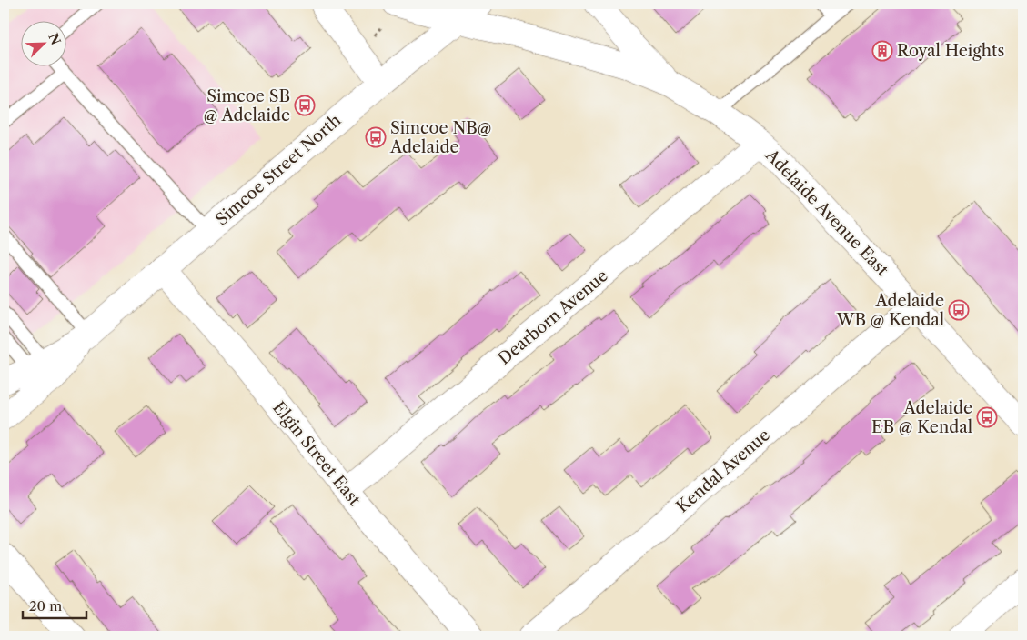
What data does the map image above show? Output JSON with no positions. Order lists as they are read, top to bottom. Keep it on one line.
{"streets":{"street":["Simcoe Street North","Adelaide Avenue East","Dearborn Avenue","Elgin Street East","Kendal Avenue"]},"crossings":[["Simcoe Street North","Adelaide Avenue East"],["Simcoe Street North","Elgin Street East"],["Adelaide Avenue East","Dearborn Avenue"],["Adelaide Avenue East","Kendal Avenue"],["Dearborn Avenue","Elgin Street East"]],"places":{"building":["Royal Heights"],"bus stop":["Simcoe SB @ Adelaide","Simcoe NB@ Adelaide","Adelaide WB @ Kendal","Adelaide EB @ Kendal"]},"scale_bar":"20 m","north":"top right"}
